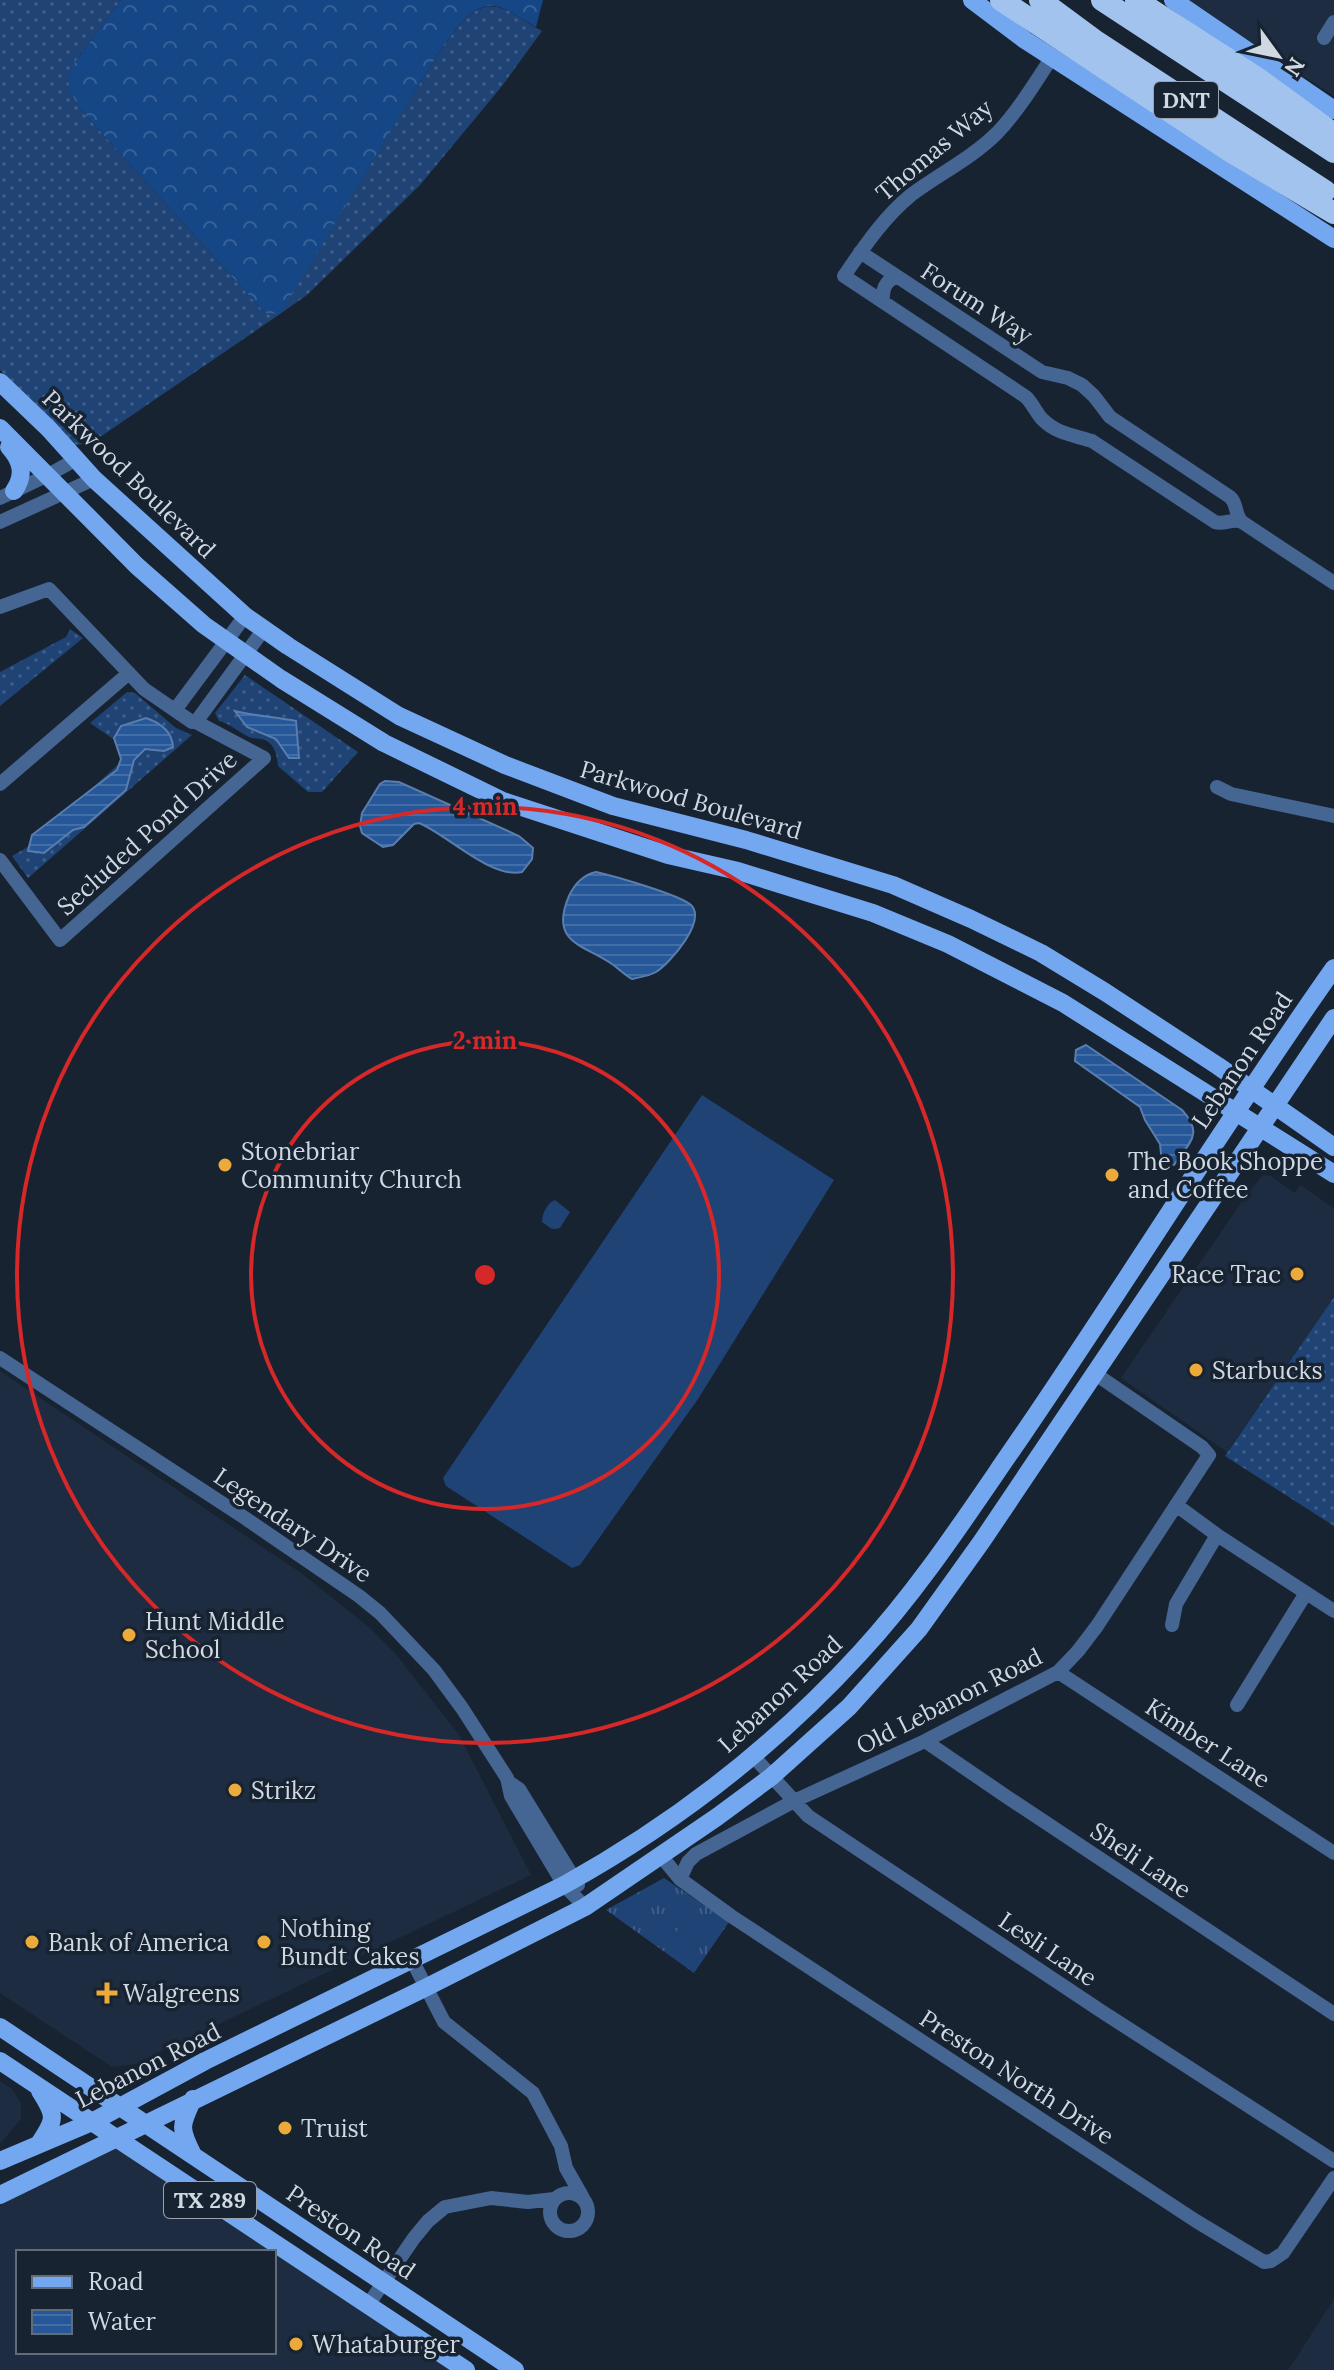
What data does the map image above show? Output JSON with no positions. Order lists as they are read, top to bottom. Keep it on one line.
{"streets":{"highway":["DNT"],"main road":["Parkwood Boulevard","Lebanon Road","TX 289","Preston Road"],"street":["Thomas Way","Forum Way","Secluded Pond Drive","Legendary Drive","Old Lebanon Road","Kimber Lane","Sheli Lane","Lesli Lane","Preston North Drive"]},"crossings":[["Thomas Way","Forum Way"],["Parkwood Boulevard","Lebanon Road"],["Lebanon Road","Legendary Drive"],["Lebanon Road","Old Lebanon Road"],["Lebanon Road","Lesli Lane"],["Lebanon Road","Preston North Drive"],["Lebanon Road","TX 289"],["Lebanon Road","Preston Road"],["Old Lebanon Road","Kimber Lane"],["Old Lebanon Road","Sheli Lane"],["Old Lebanon Road","Lesli Lane"],["Old Lebanon Road","Preston North Drive"]],"places":{"other":["Stonebriar Community Church","The Book Shoppe and Coffee","Race Trac","Starbucks","Hunt Middle School","Strikz","Bank of America","Nothing Bundt Cakes","Truist","Whataburger"],"health":["Walgreens"]},"legend":["Road","Water"],"north":"bottom right","rings":["4 min","2 min"]}
